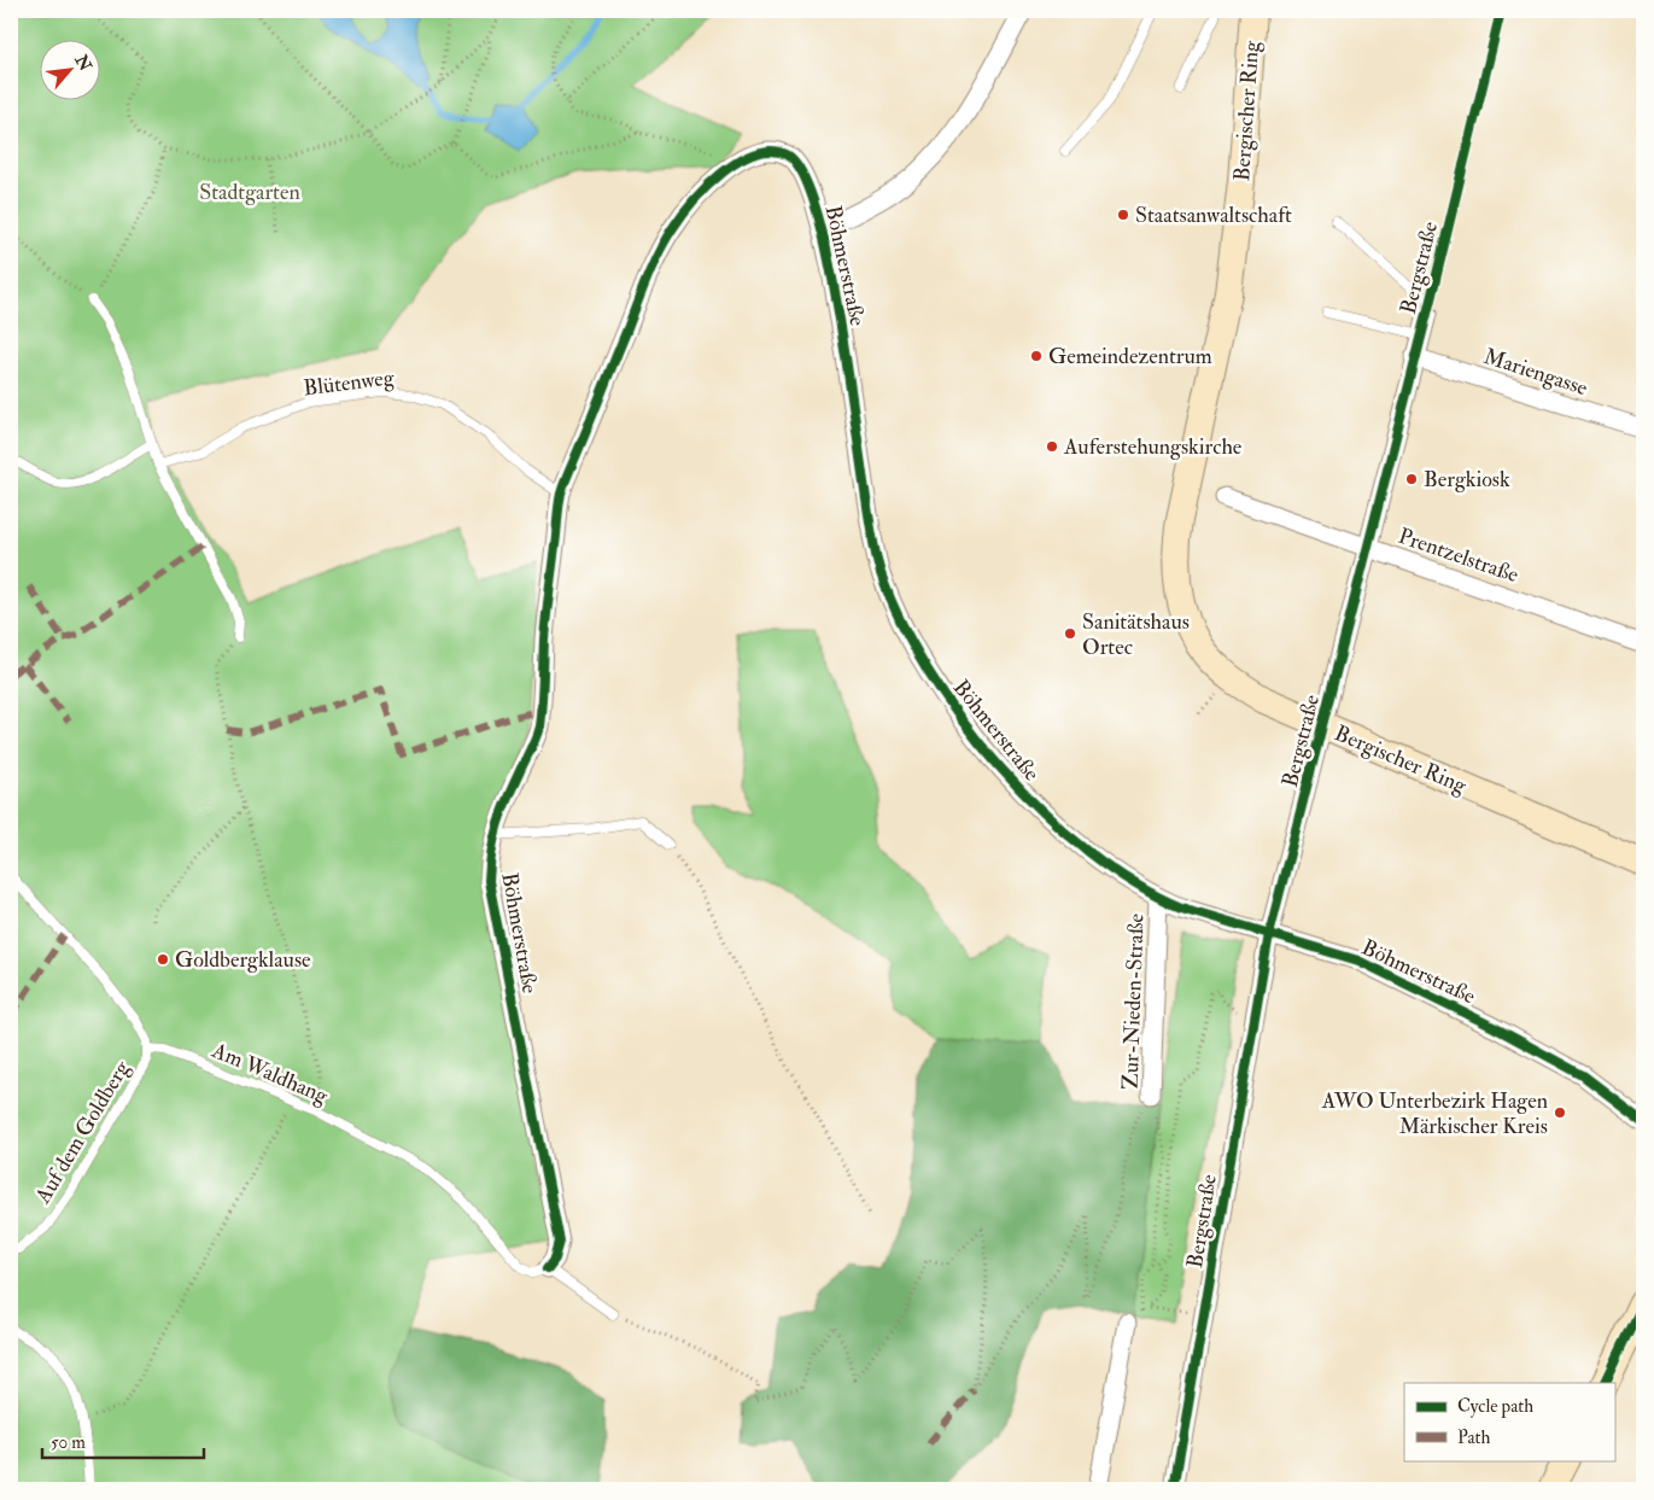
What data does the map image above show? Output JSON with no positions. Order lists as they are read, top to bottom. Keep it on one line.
{"streets":{"main road":["Bergischer Ring"],"street":["Böhmerstraße","Bergstraße","Mariengasse","Prentzelstraße","Zur-Nieden-Straße"],"lane":["Blütenweg","Am Waldhang","Auf dem Goldberg"]},"crossings":[["Bergischer Ring","Bergstraße"],["Böhmerstraße","Bergstraße"],["Böhmerstraße","Blütenweg"],["Böhmerstraße","Zur-Nieden-Straße"],["Böhmerstraße","Am Waldhang"],["Bergstraße","Mariengasse"],["Bergstraße","Prentzelstraße"],["Am Waldhang","Auf dem Goldberg"]],"parks":["Stadtgarten"],"places":["Staatsanwaltschaft","Gemeindezentrum","Auferstehungskirche","Bergkiosk","Sanitätshaus Ortec","Goldbergklause","AWO Unterbezirk Hagen Märkischer Kreis"],"legend":["Cycle path","Path"],"scale_bar":"50 m","north":"top right"}
